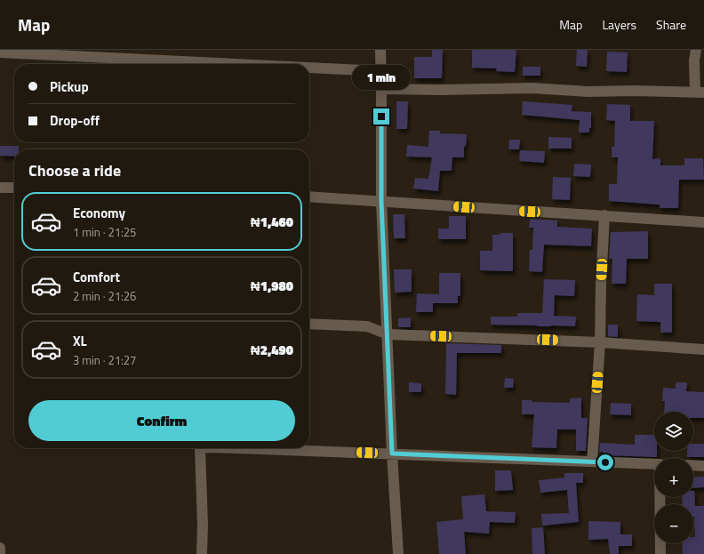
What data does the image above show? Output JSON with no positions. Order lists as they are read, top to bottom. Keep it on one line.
{"page":{"header":"Map","nav":["Map","Layers","Share"],"banner":["Pickup","Drop-off"],"bubble":"1 min","heading":"Choose a ride","list":[{"name":"Economy","note":"1 min · 21:25","value":"₦1,460"},{"name":"Comfort","note":"2 min · 21:26","value":"₦1,980"},{"name":"XL","note":"3 min · 21:27","value":"₦2,490"}],"buttons":"Confirm","map_buttons":["+","−"]}}
